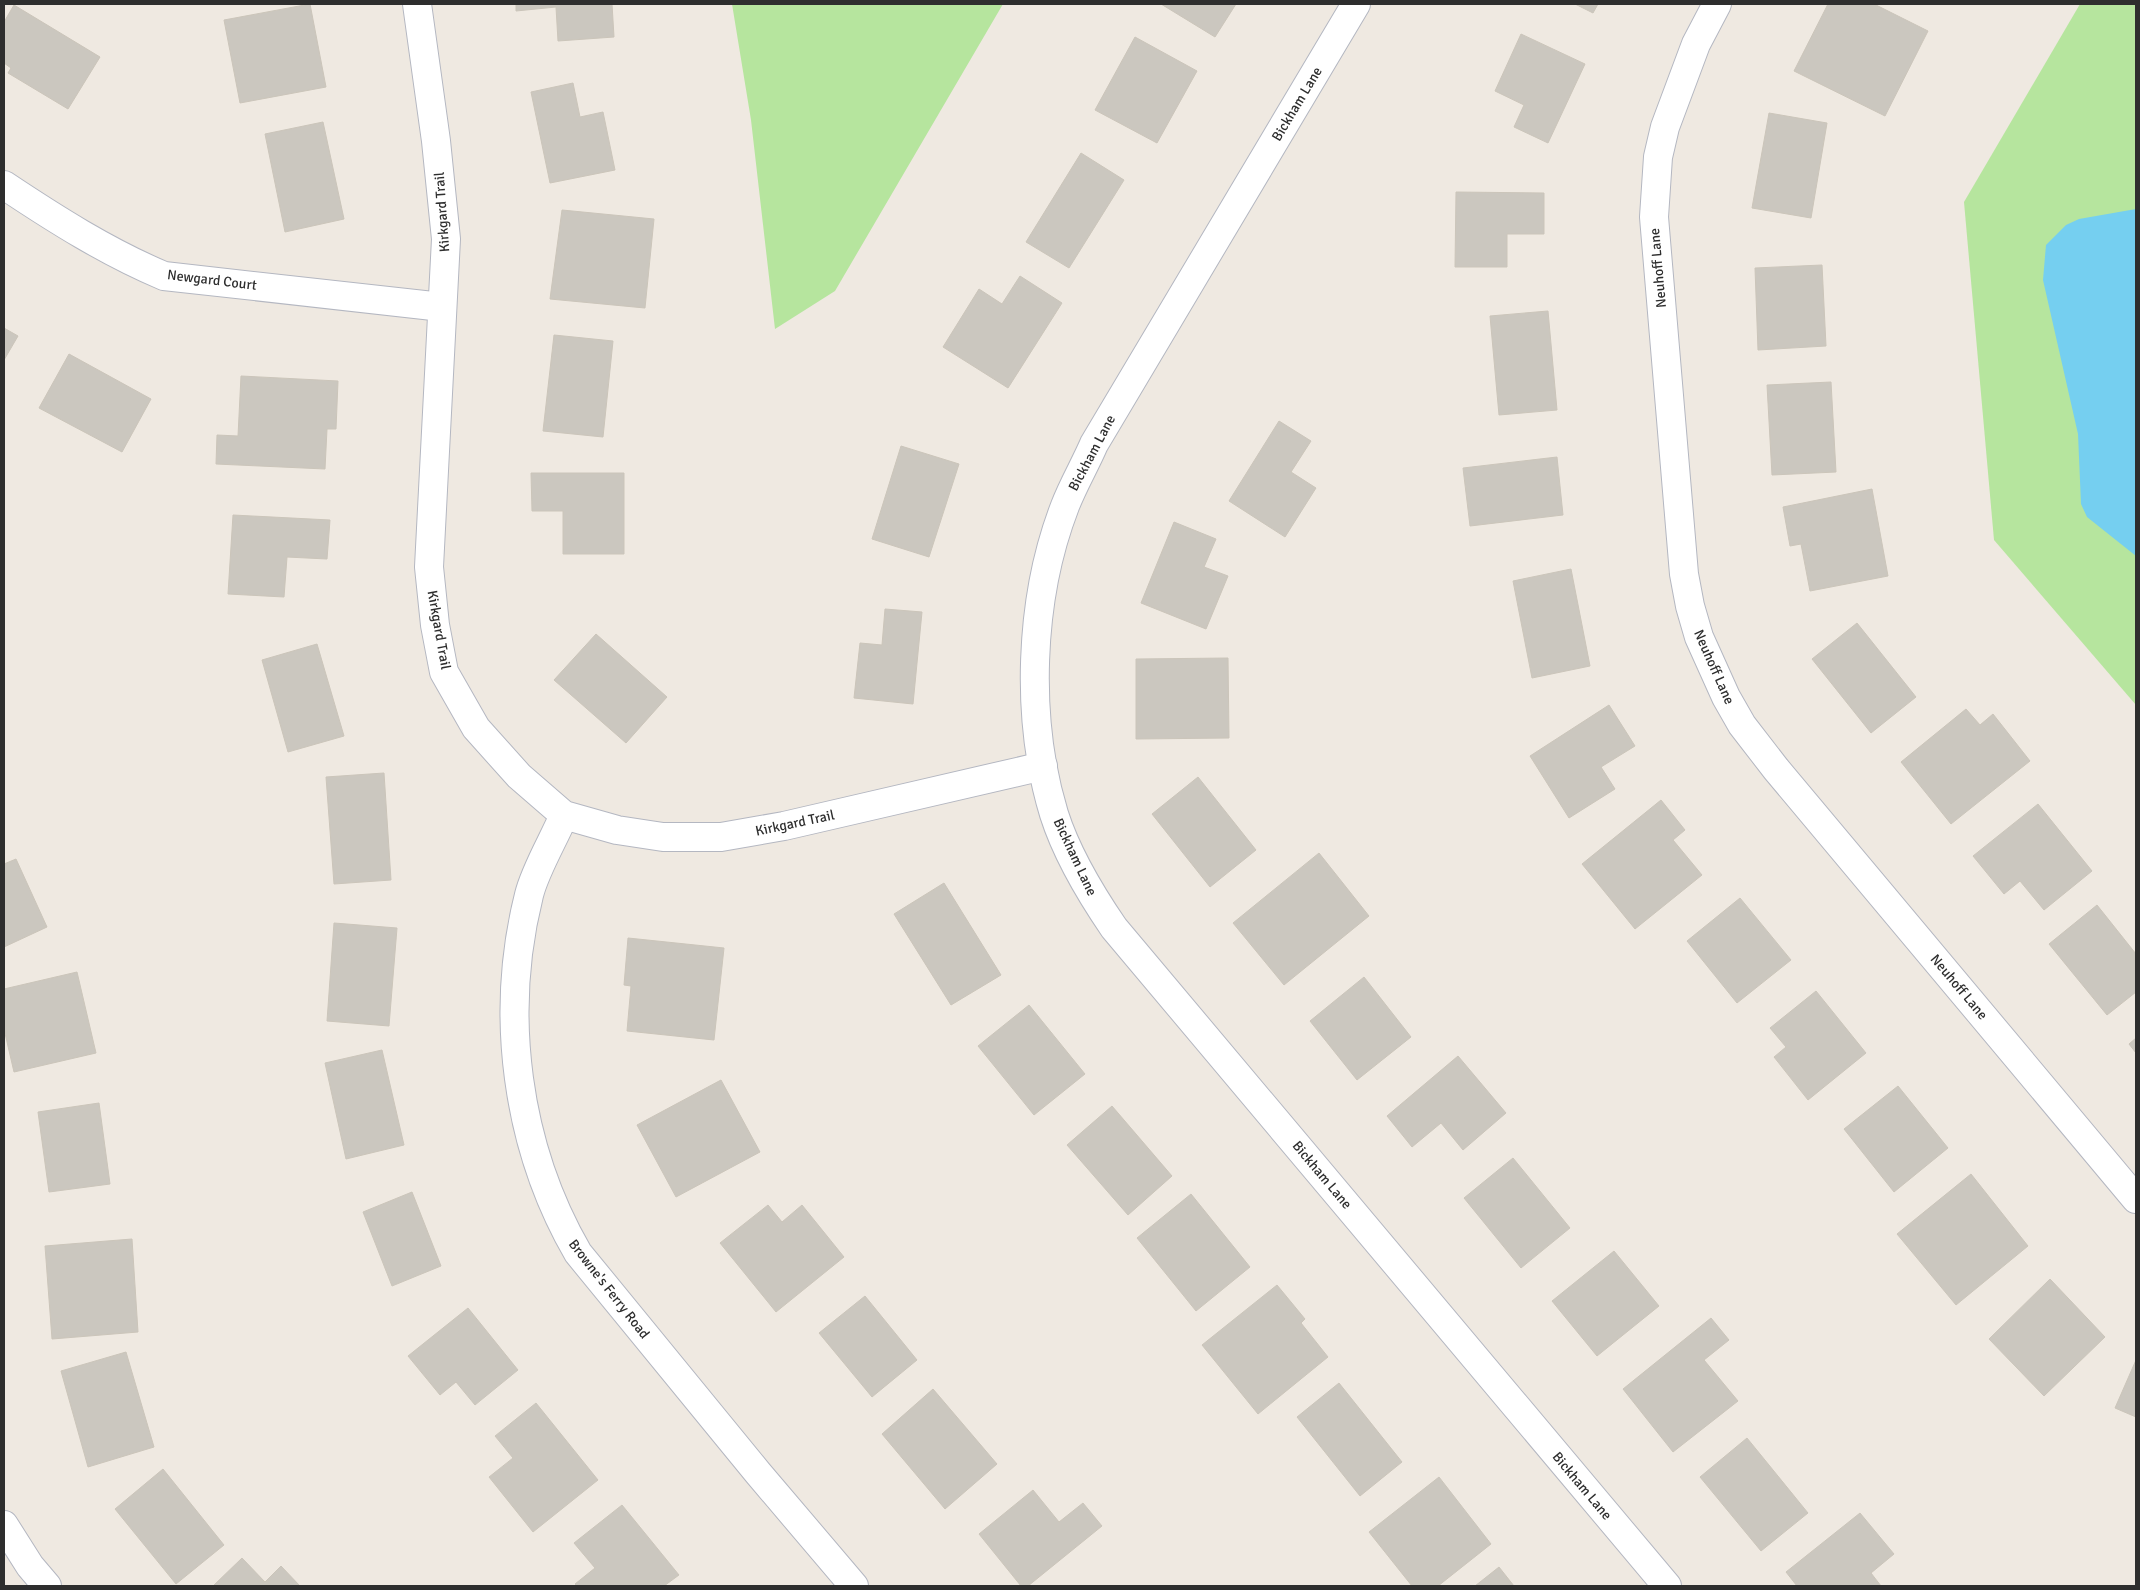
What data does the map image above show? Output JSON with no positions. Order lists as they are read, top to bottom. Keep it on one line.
{"streets":{"street":["Bickham Lane","Kirkgard Trail","Neuhoff Lane","Newgard Court","Browne's Ferry Road"]},"crossings":[["Bickham Lane","Kirkgard Trail"],["Kirkgard Trail","Newgard Court"],["Kirkgard Trail","Browne's Ferry Road"]]}
